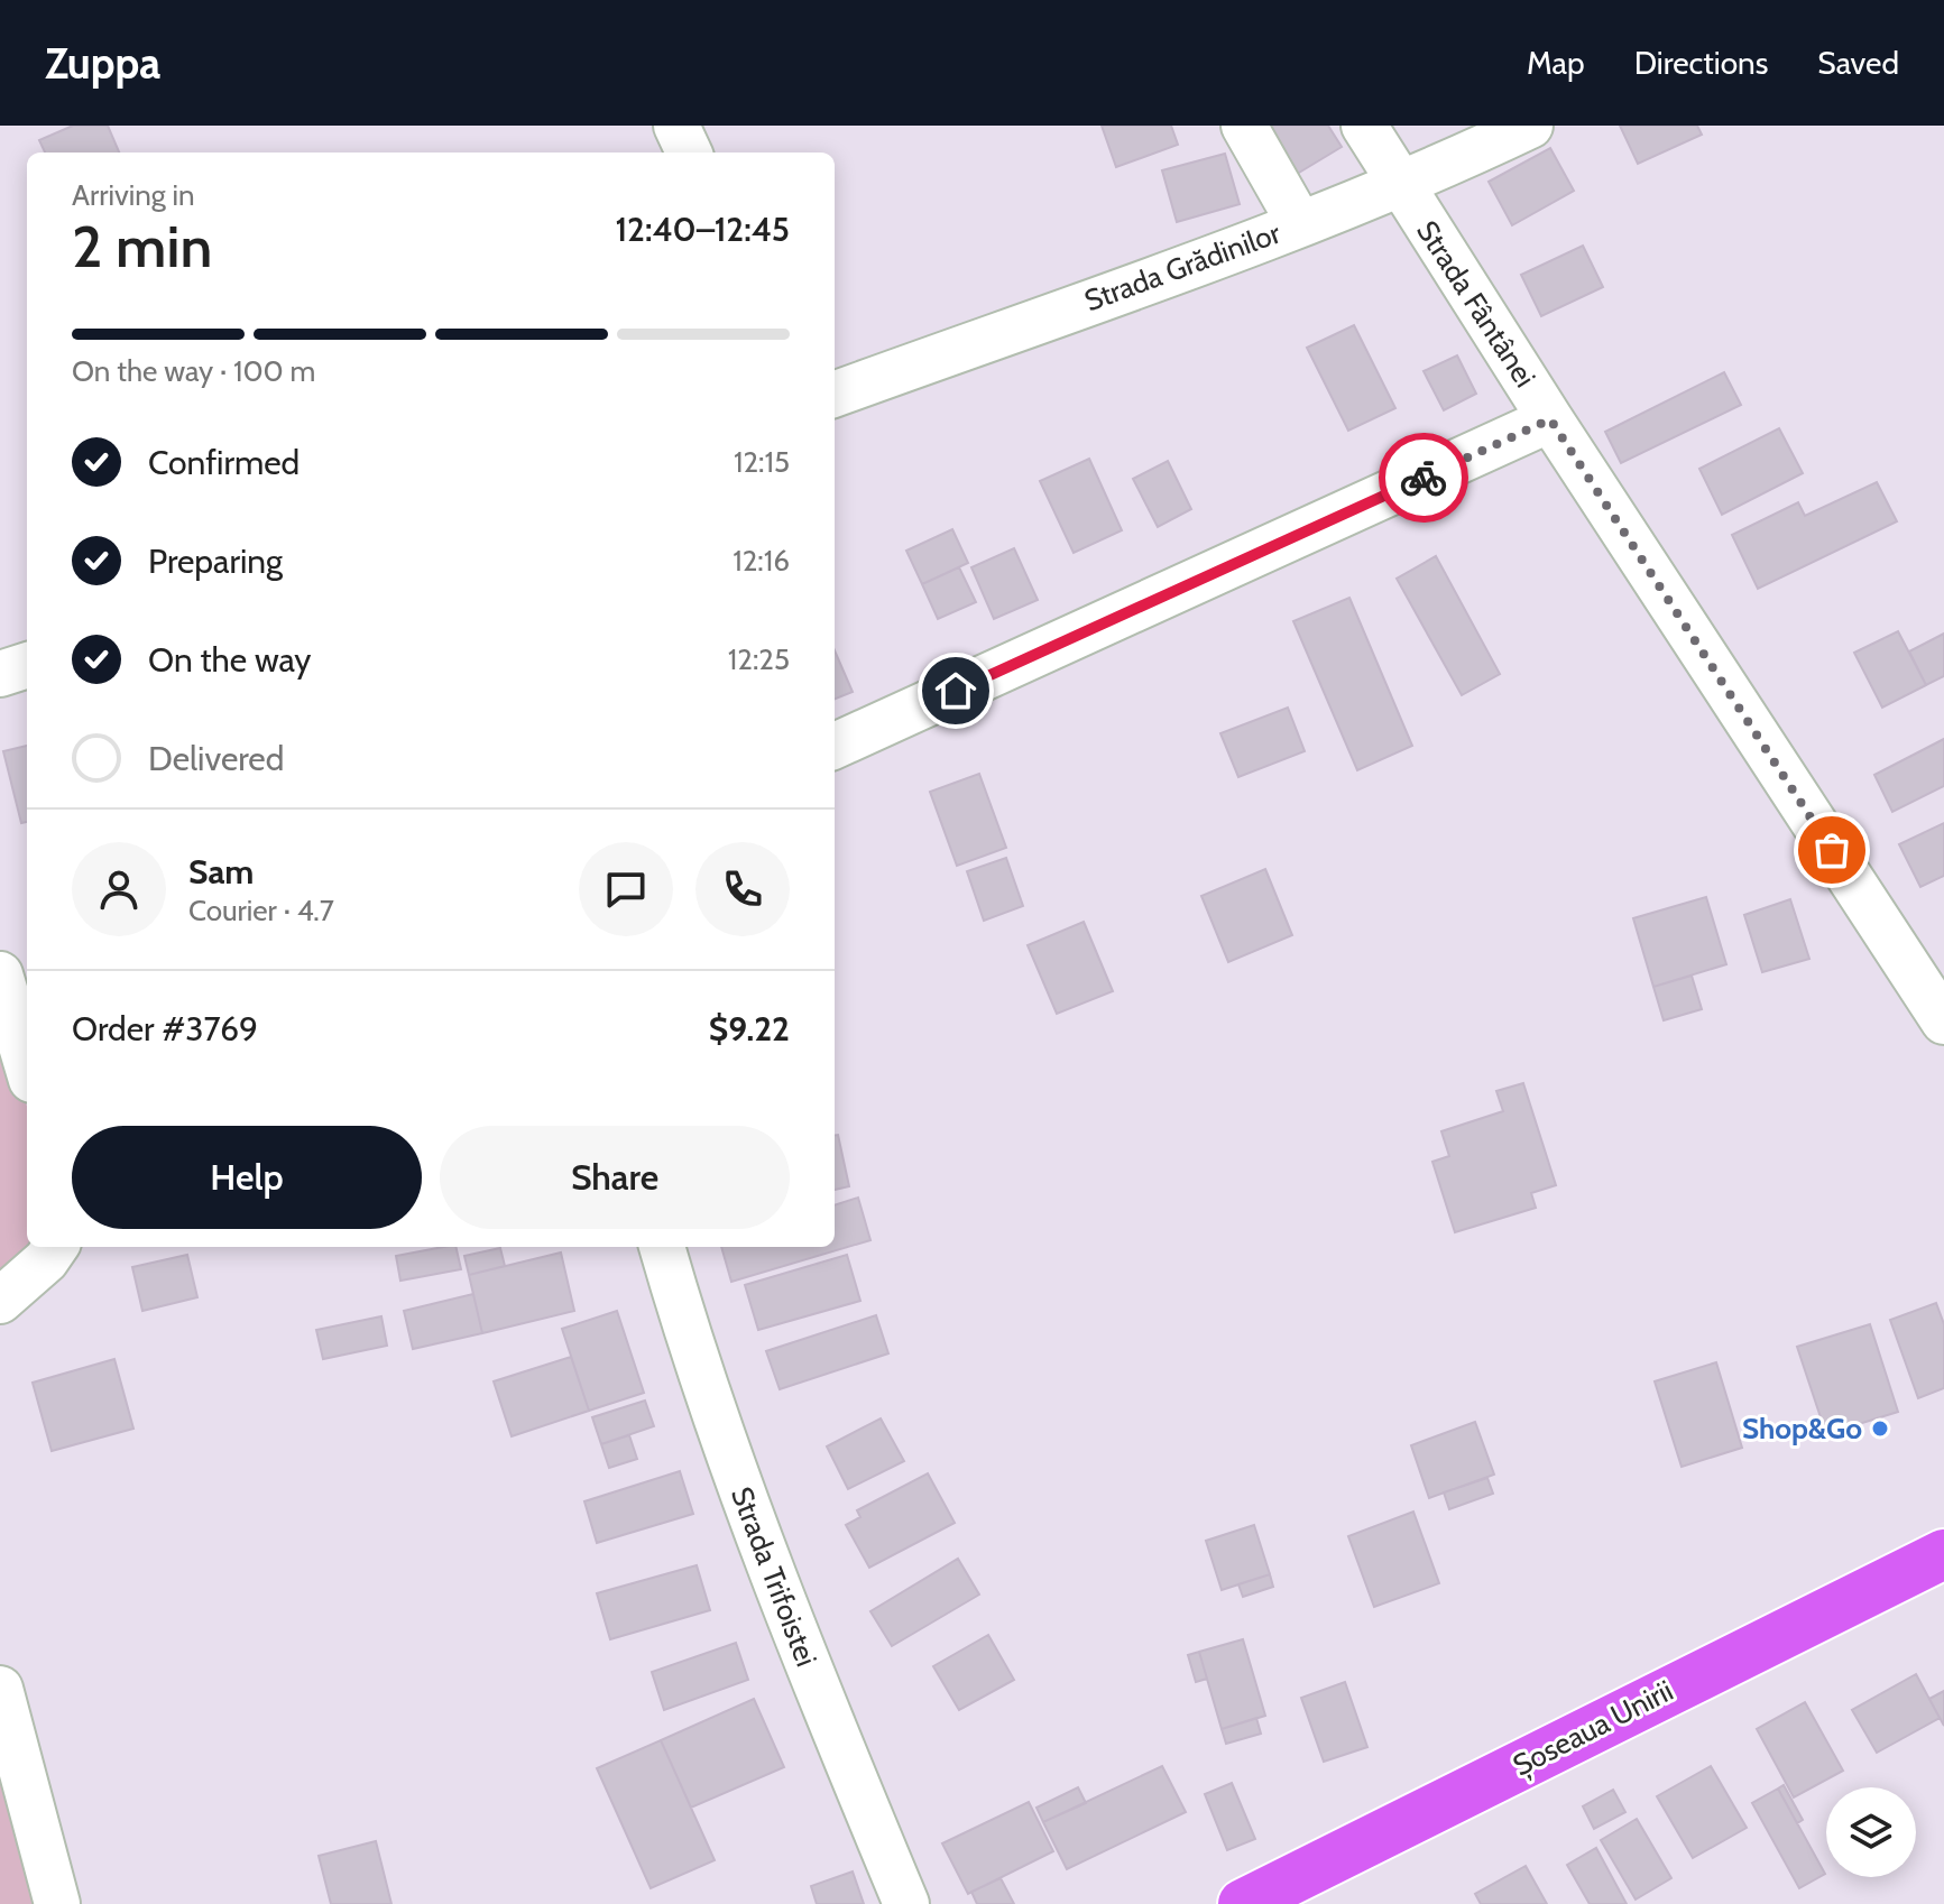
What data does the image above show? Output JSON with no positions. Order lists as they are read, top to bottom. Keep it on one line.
{"streets":{"main road":["Șoseaua Unirii"],"street":["Strada Grădinilor","Strada Fântânei","Strada Trifoistei"]},"crossings":[["Strada Grădinilor","Strada Fântânei"]],"places":["Shop&Go"],"page":{"header":"Zuppa","nav":["Map","Directions","Saved"],"heading":["2 min","Arriving in","12:40–12:45"],"panel":["Sam","Courier · 4.7","Order #3769","$9.22"],"bar":"On the way · 100 m","list":[["Confirmed","12:15"],["Preparing","12:16"],["On the way","12:25"],"Delivered"],"buttons":["Help","Share"]}}
